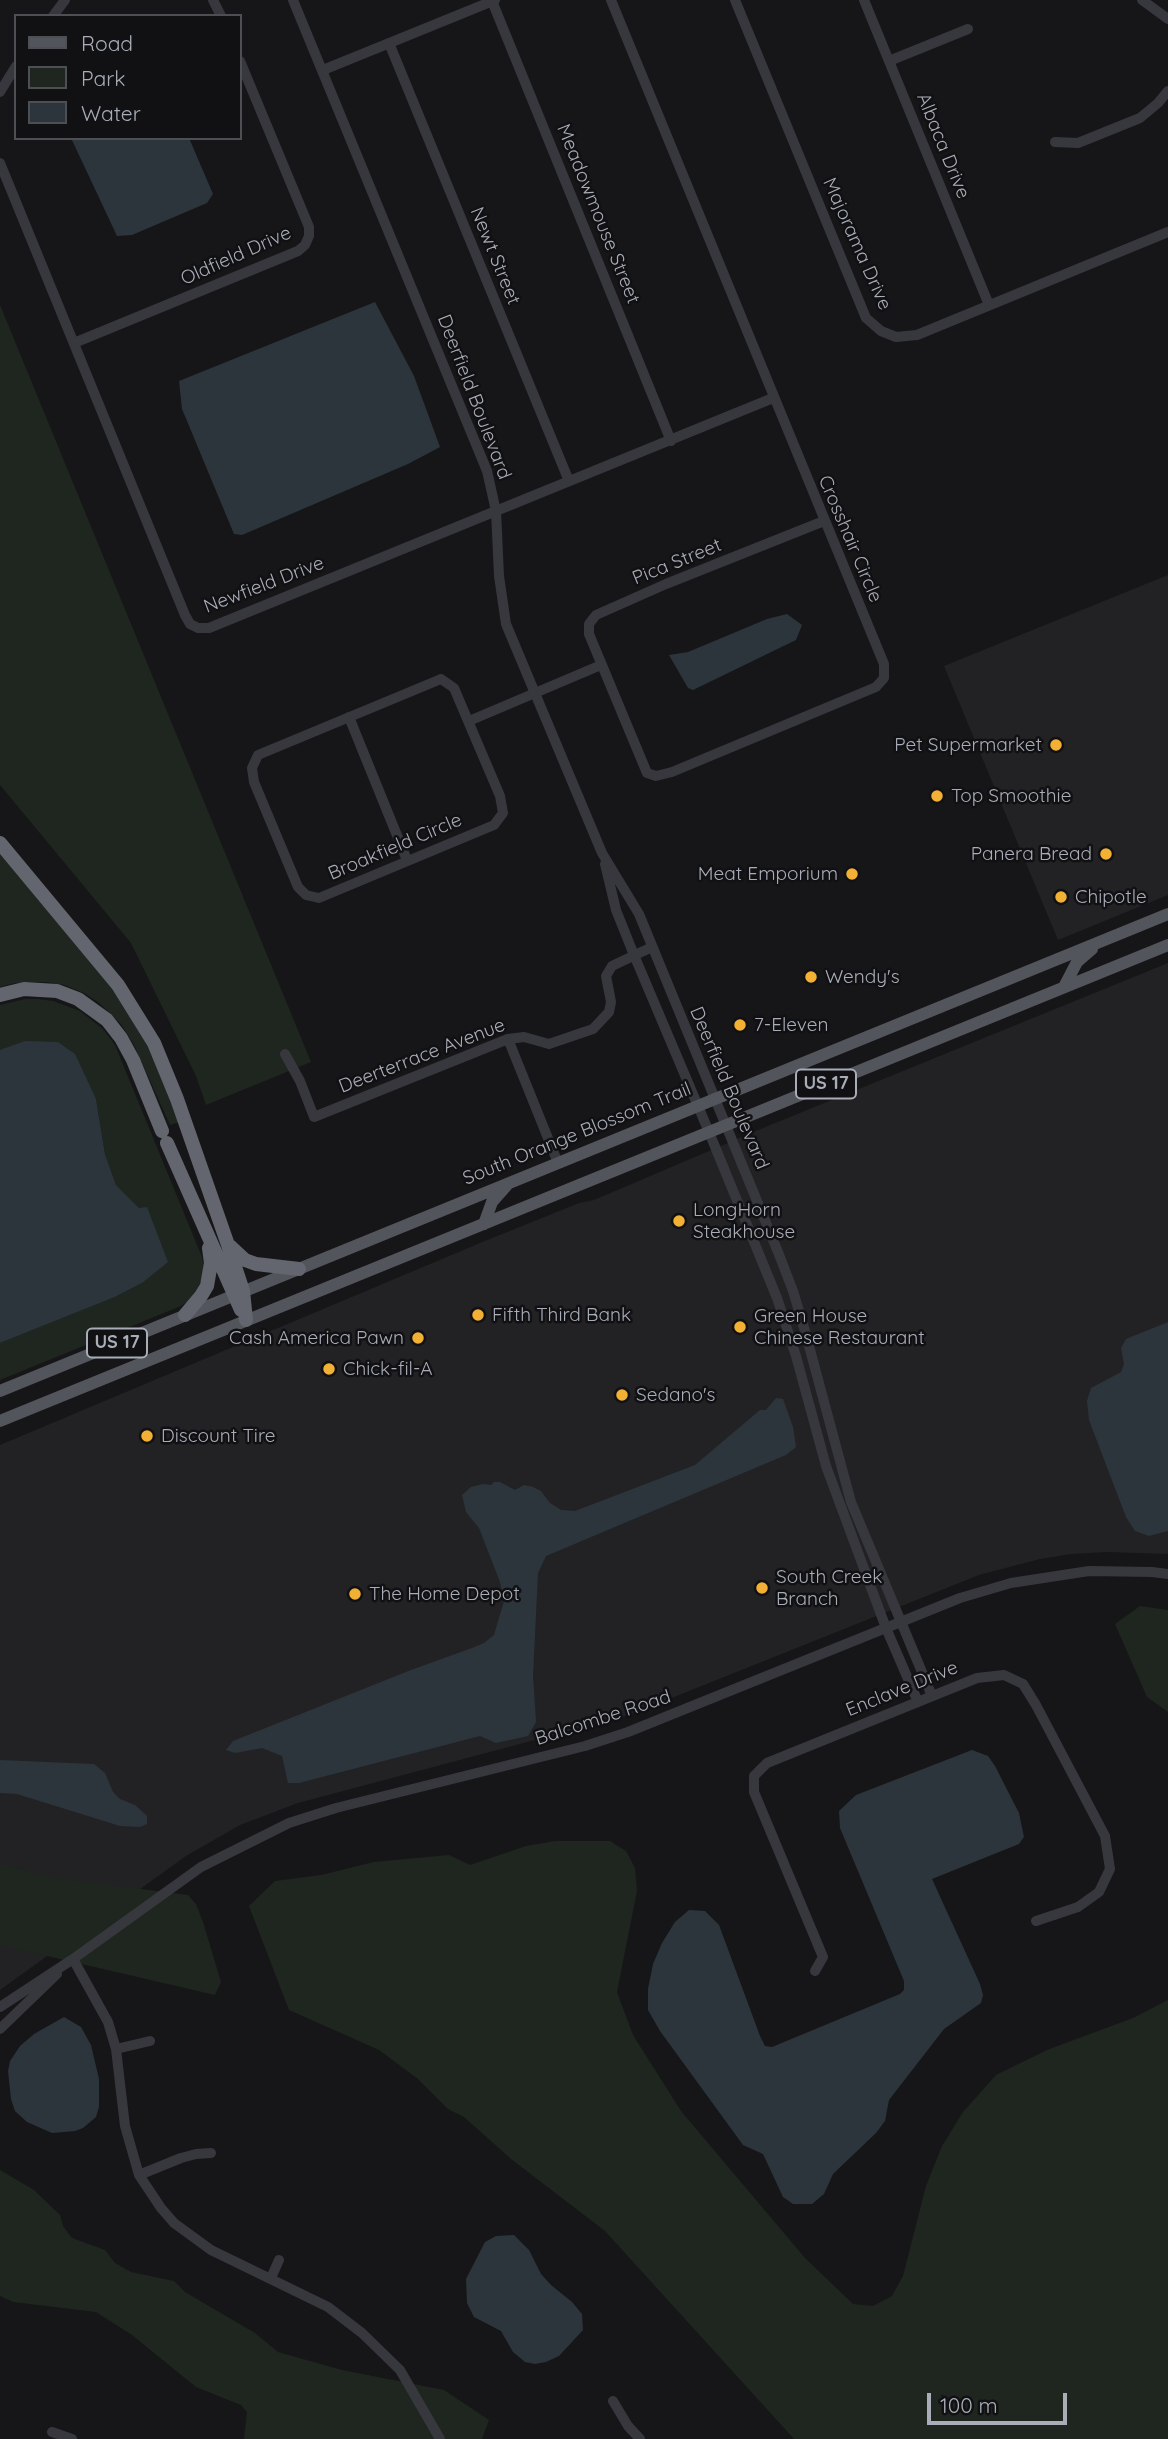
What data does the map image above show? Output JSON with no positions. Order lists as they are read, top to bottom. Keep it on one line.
{"streets":{"main road":["US 17","South Orange Blossom Trail"],"street":["Albaca Drive","Meadowmouse Street","Majorama Drive","Oldfield Drive","Newt Street","Deerfield Boulevard","Crosshair Circle","Pica Street","Newfield Drive","Broakfield Circle","Deerterrace Avenue","Enclave Drive","Balcombe Road"]},"crossings":[["Albaca Drive","Majorama Drive"],["Meadowmouse Street","Newfield Drive"],["Oldfield Drive","Newfield Drive"],["Newt Street","Newfield Drive"],["Deerfield Boulevard","Newfield Drive"],["Deerfield Boulevard","Deerterrace Avenue"],["Deerfield Boulevard","US 17"],["Deerfield Boulevard","South Orange Blossom Trail"],["Deerfield Boulevard","Enclave Drive"],["Deerfield Boulevard","Balcombe Road"],["Crosshair Circle","Pica Street"],["Crosshair Circle","Newfield Drive"]],"places":["Pet Supermarket","Top Smoothie","Panera Bread","Meat Emporium","Chipotle","Wendy's","7-Eleven","LongHorn Steakhouse","Fifth Third Bank","Green House Chinese Restaurant","Cash America Pawn","Chick-fil-A","Sedano's","Discount Tire","South Creek Branch","The Home Depot"],"legend":["Road","Park","Water"],"scale_bar":"100 m"}
